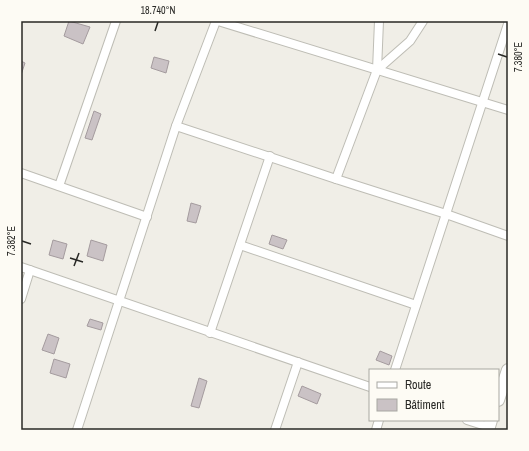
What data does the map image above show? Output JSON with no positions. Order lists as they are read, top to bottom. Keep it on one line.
{"legend":["Route","Bâtiment"],"coordinates":["18.740°N","7.380°E","7.382°E"]}
